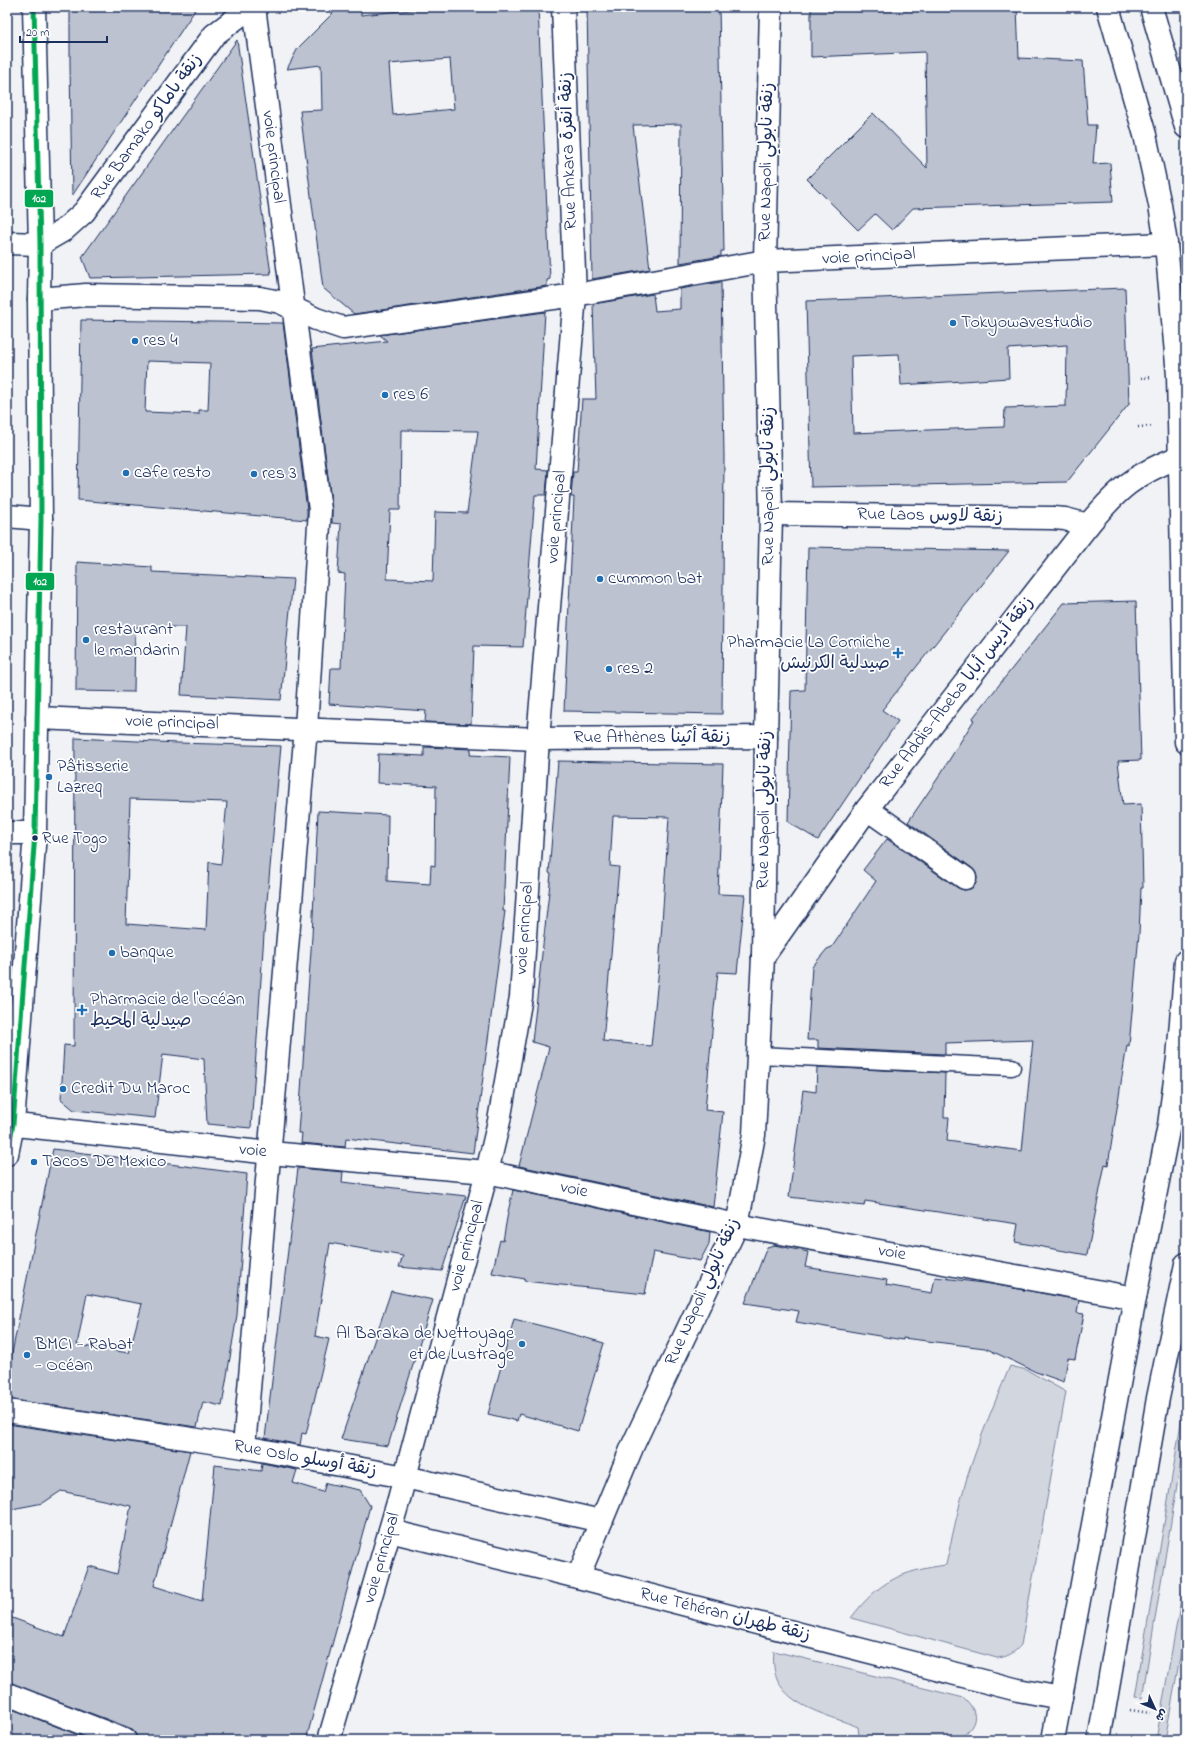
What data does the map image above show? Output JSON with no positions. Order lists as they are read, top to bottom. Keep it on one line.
{"streets":{"street":["Rue Bamako زنقة باماكو","Rue Ankara زنقة أنقرة","voie principal","Rue Napoli زنقة نابولي","Rue Laos زنقة لاوس","Rue Addis-Abeba زنقة أديس أبابا","Rue Athènes زنقة أثينا","voie","Rue Oslo زنقة أوسلو","Rue Téhéran زنقة طهران"]},"crossings":[["Rue Ankara زنقة أنقرة","voie principal"],["voie principal","Rue Napoli زنقة نابولي"],["voie principal","Rue Athènes زنقة أثينا"],["voie principal","voie"],["voie principal","Rue Oslo زنقة أوسلو"],["voie principal","Rue Téhéran زنقة طهران"],["Rue Napoli زنقة نابولي","Rue Laos زنقة لاوس"],["Rue Napoli زنقة نابولي","Rue Addis-Abeba زنقة أديس أبابا"],["Rue Napoli زنقة نابولي","Rue Athènes زنقة أثينا"],["Rue Napoli زنقة نابولي","voie"],["Rue Napoli زنقة نابولي","Rue Oslo زنقة أوسلو"],["Rue Napoli زنقة نابولي","Rue Téhéran زنقة طهران"],["Rue Laos زنقة لاوس","Rue Addis-Abeba زنقة أديس أبابا"]],"places":{"other":["Tokyowavestudio","res 4","res 6","cafe resto","res 3","cummon bat","restaurant le mandarin","res 2","Pâtisserie Lazreq","Rue Togo","banque","Credit Du Maroc","Tacos De Mexico","Al Baraka de Nettoyage et de Lustrage","BMCI - Rabat - Océan"],"health":["Pharmacie La Corniche صيدلية الكرنيش","Pharmacie de l'Océan صيدلية المحيط"]},"lines":["transit line 102"],"scale_bar":"20 m","north":"bottom right"}
